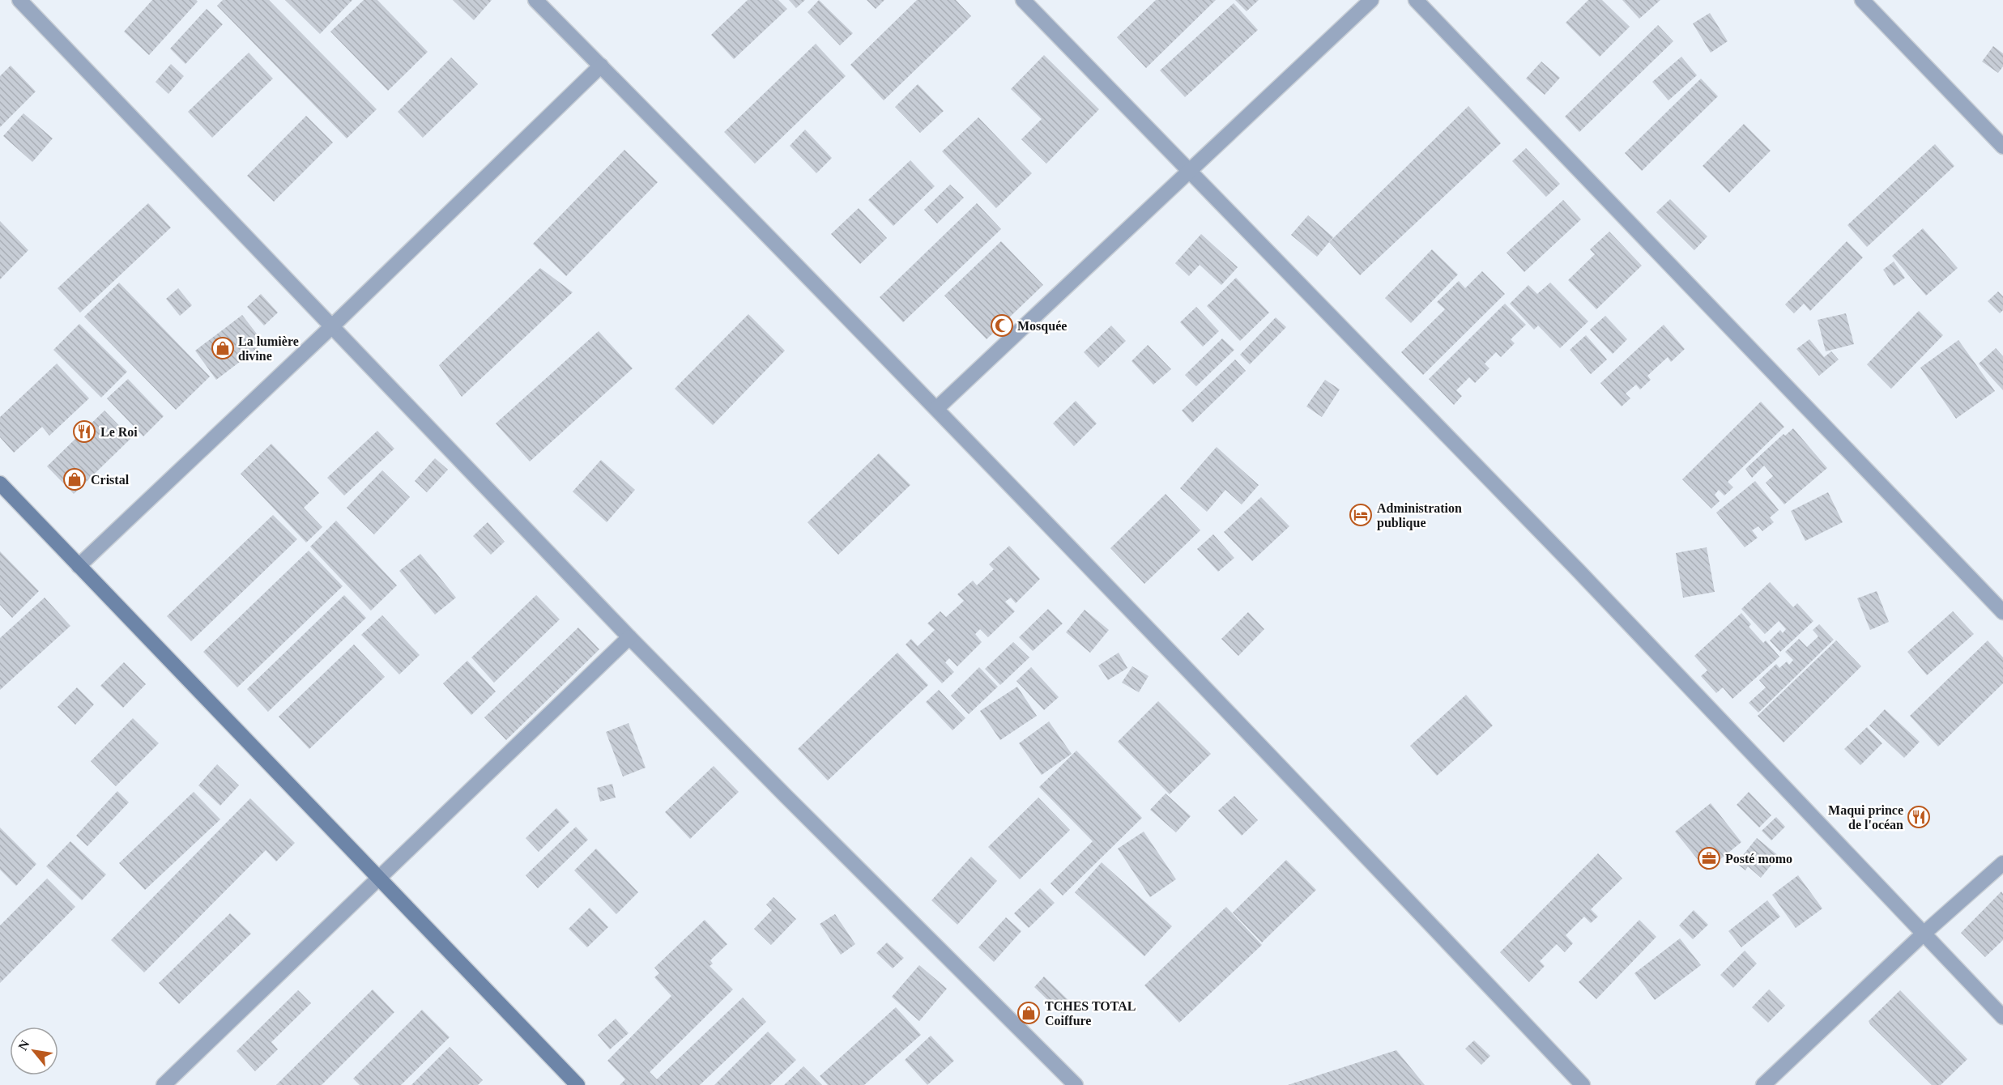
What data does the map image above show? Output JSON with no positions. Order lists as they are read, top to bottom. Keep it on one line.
{"places":{"mosque":["Mosquée"],"shop":["La lumière divine","Cristal","TCHES TOTAL Coiffure"],"restaurant":["Le Roi","Maqui prince de l'océan"],"hotel":["Administration publique"],"office":["Posté momo"]},"north":"top left"}
